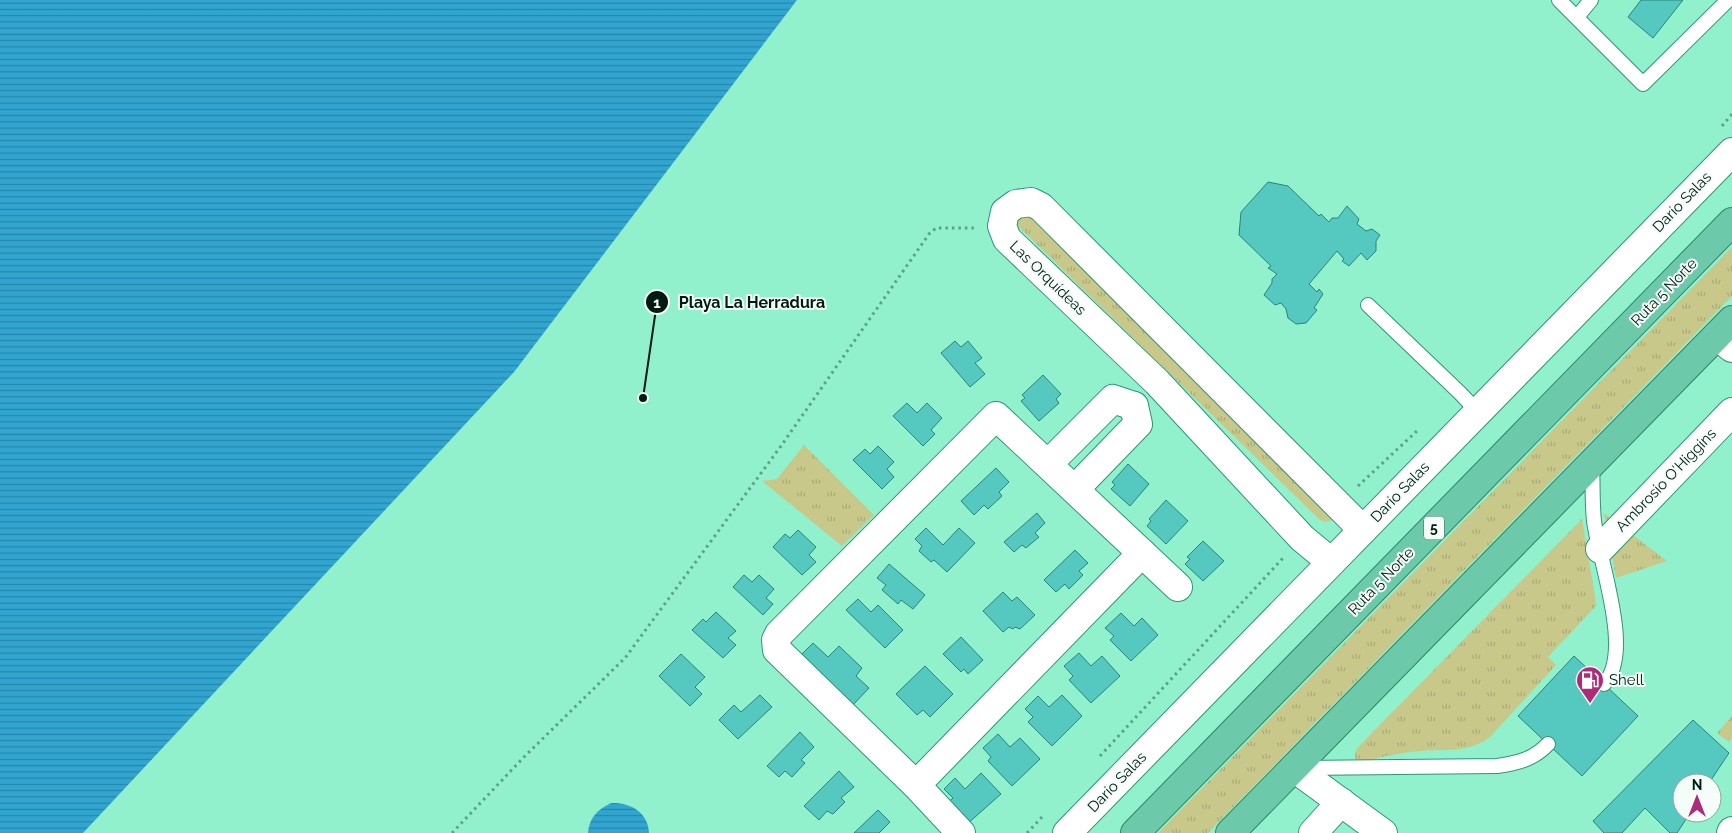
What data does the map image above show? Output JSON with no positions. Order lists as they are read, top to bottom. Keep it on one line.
{"streets":{"highway":["Ruta 5 Norte","5"],"street":["Darío Salas","Las Orquídeas","Ambrosio O'Higgins"]},"crossings":[["Darío Salas","Las Orquídeas"]],"places":{"other":["Playa La Herradura"],"fuel station":["Shell"]},"north":"top"}
